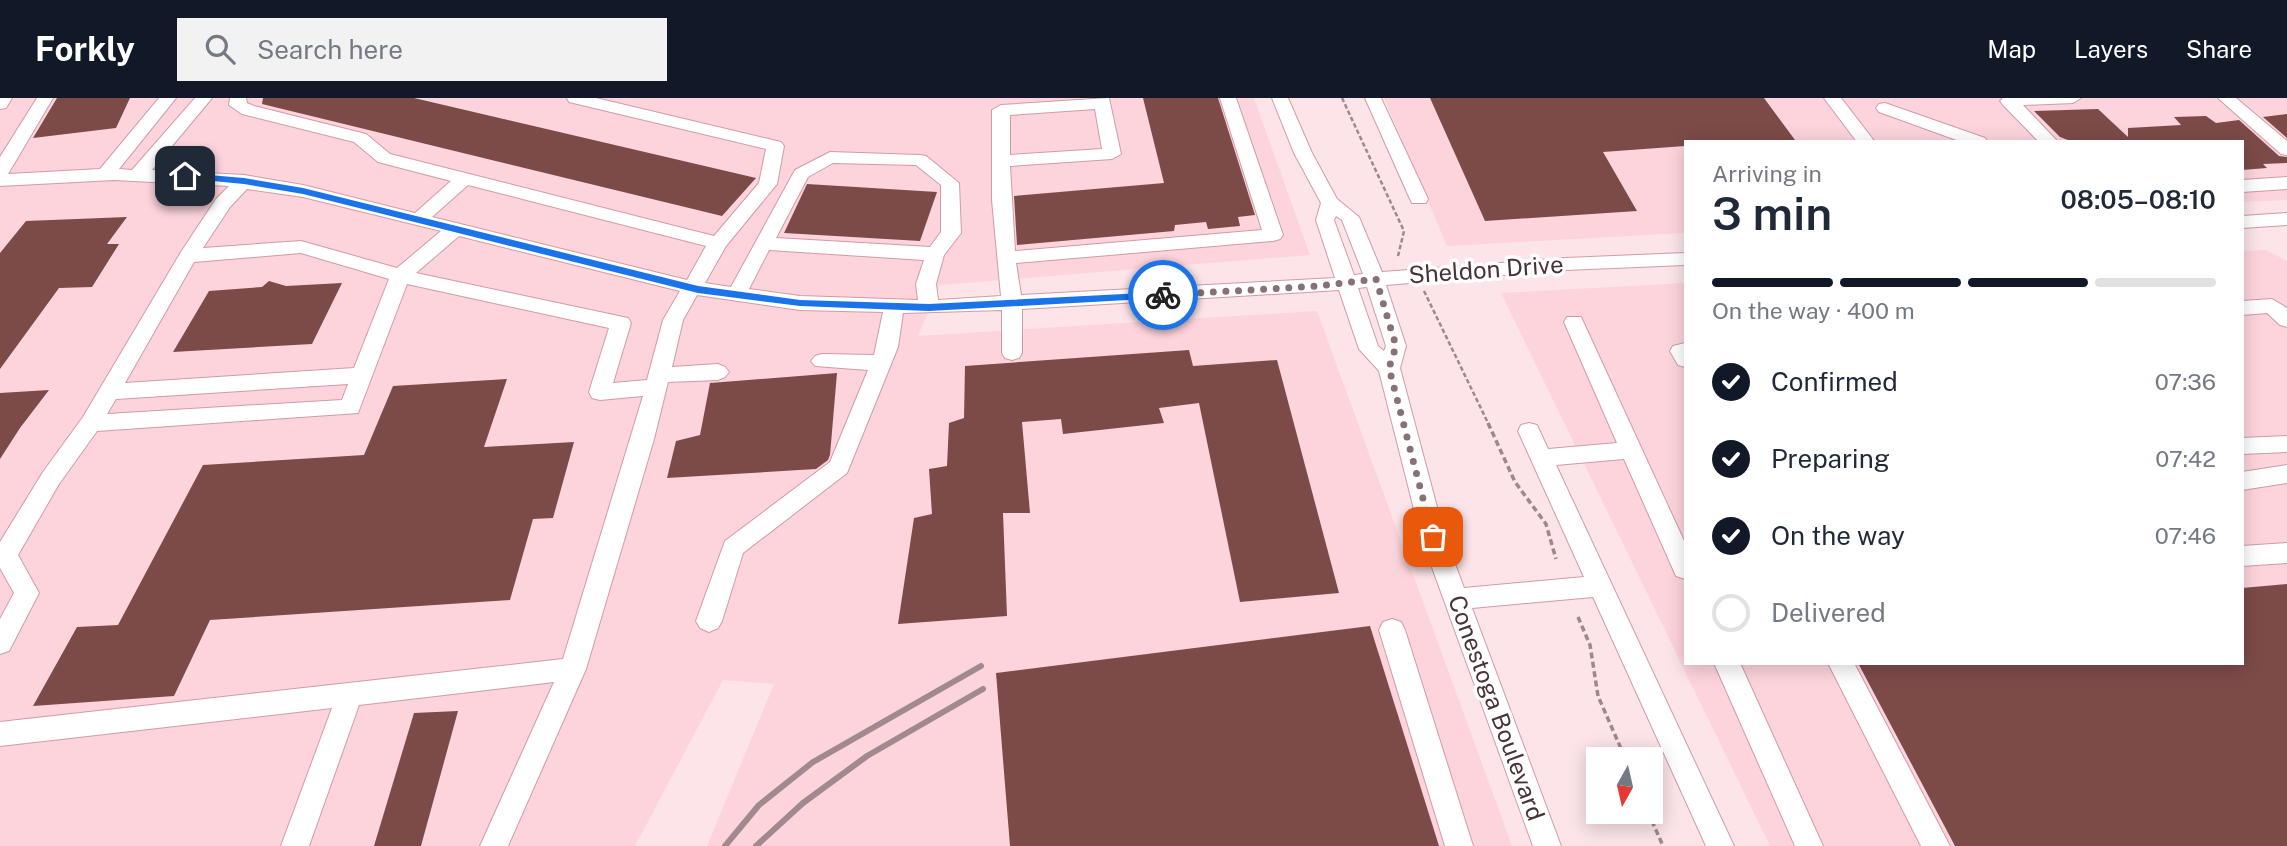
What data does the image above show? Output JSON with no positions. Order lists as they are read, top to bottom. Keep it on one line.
{"streets":{"street":["Sheldon Drive","Conestoga Boulevard"]},"crossings":[["Sheldon Drive","Conestoga Boulevard"]],"north":"bottom","page":{"header":"Forkly","search":"Search here","nav":["Map","Layers","Share"],"heading":["3 min","Arriving in","08:05–08:10"],"bar":"On the way · 400 m","list":[["Confirmed","07:36"],["Preparing","07:42"],["On the way","07:46"],"Delivered"]}}
